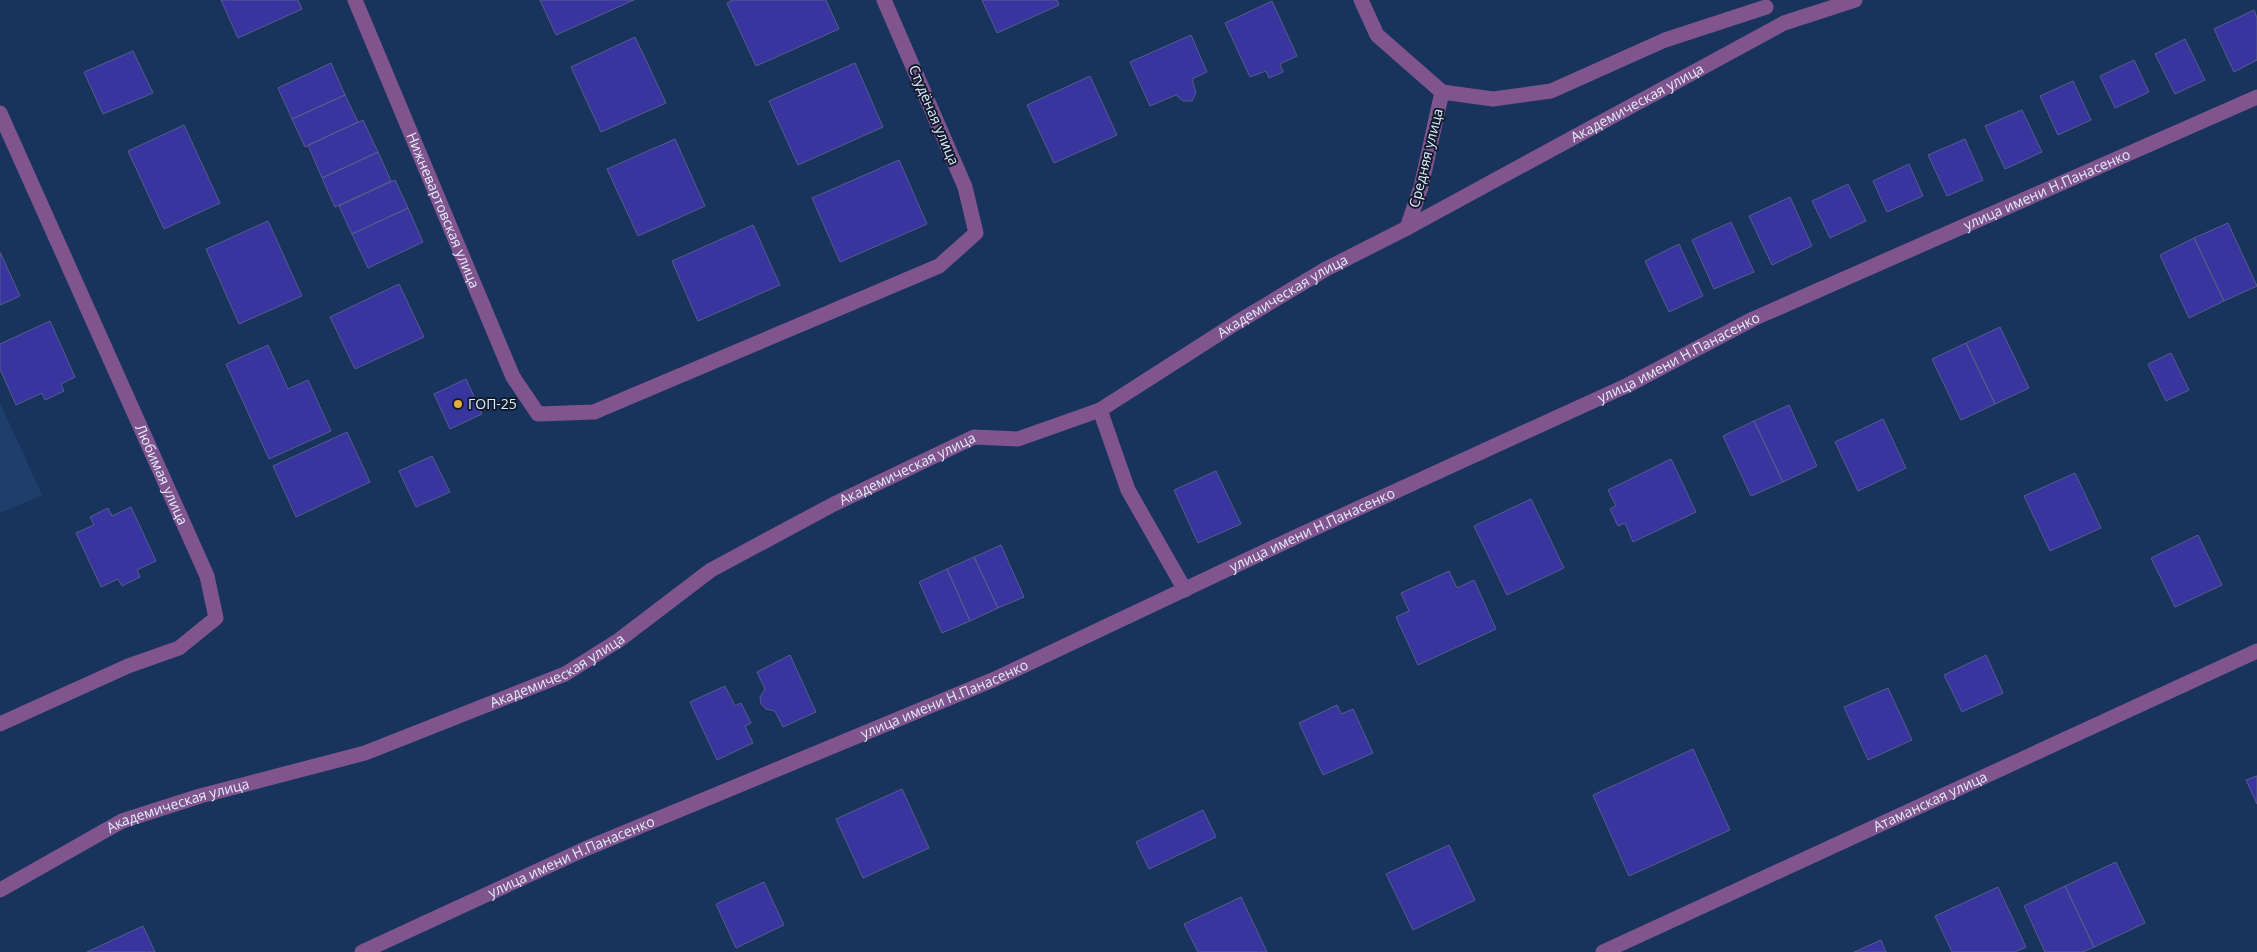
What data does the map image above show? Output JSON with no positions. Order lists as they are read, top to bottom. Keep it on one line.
{"streets":{"street":["Академическая улица","Студёная улица","Средняя улица","улица имени Н.Панасенко","Нижневартовская улица","Любимая улица","Атаманская улица"]},"crossings":[["Академическая улица","Средняя улица"],["Студёная улица","Нижневартовская улица"]],"places":["ГОП-25"]}
